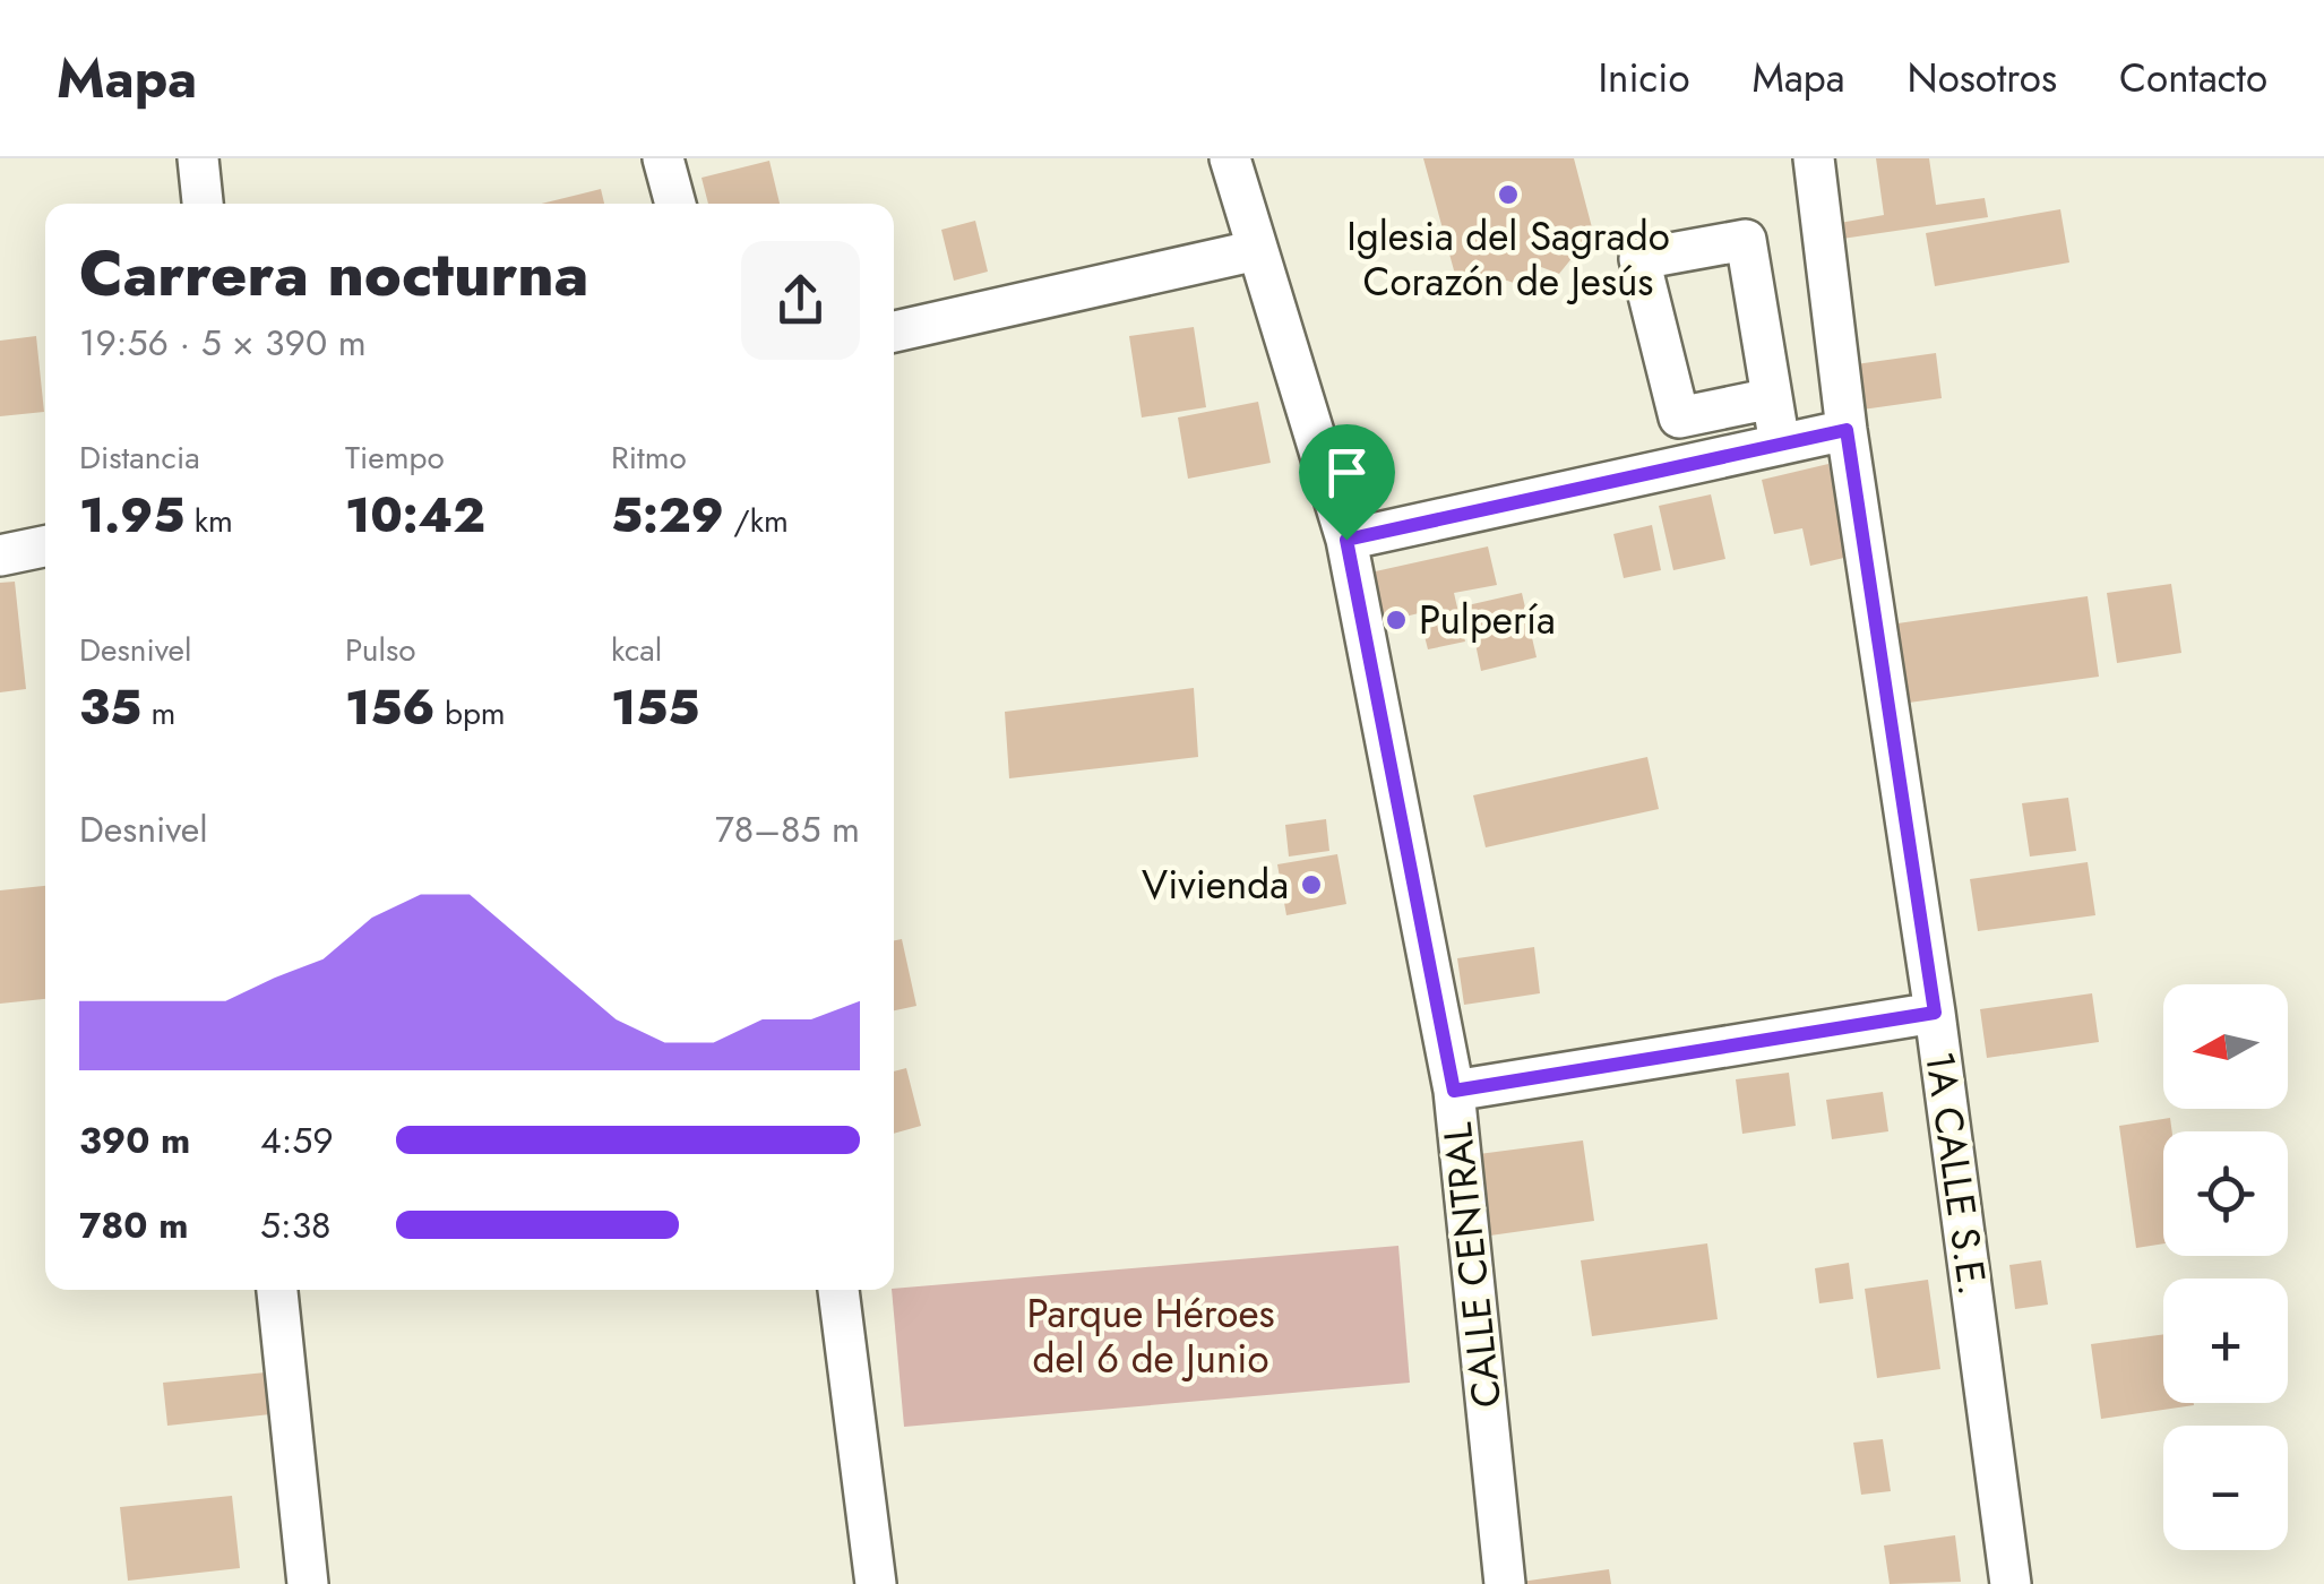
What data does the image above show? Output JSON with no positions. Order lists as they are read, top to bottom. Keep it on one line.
{"streets":{"street":["1A CALLE S.E.","CALLE CENTRAL"]},"parks":["Parque Héroes del 6 de Junio"],"places":["Iglesia del Sagrado Corazón de Jesús","Pulpería","Vivienda"],"north":"left","page":{"header":"Mapa","nav":["Inicio","Mapa","Nosotros","Contacto"],"heading":["Carrera nocturna","19:56 · 5 × 390 m"],"stats":[["Distancia","1.95 km"],["Tiempo","10:42"],["Ritmo","5:29 /km"],["Desnivel","35 m"],["Pulso","156 bpm"],["kcal","155"]],"chart":["Desnivel","78–85 m"],"map_buttons":["+","−"],"list":[{"name":"390 m","note":"4:59"},{"name":"780 m","note":"5:38"}]}}
